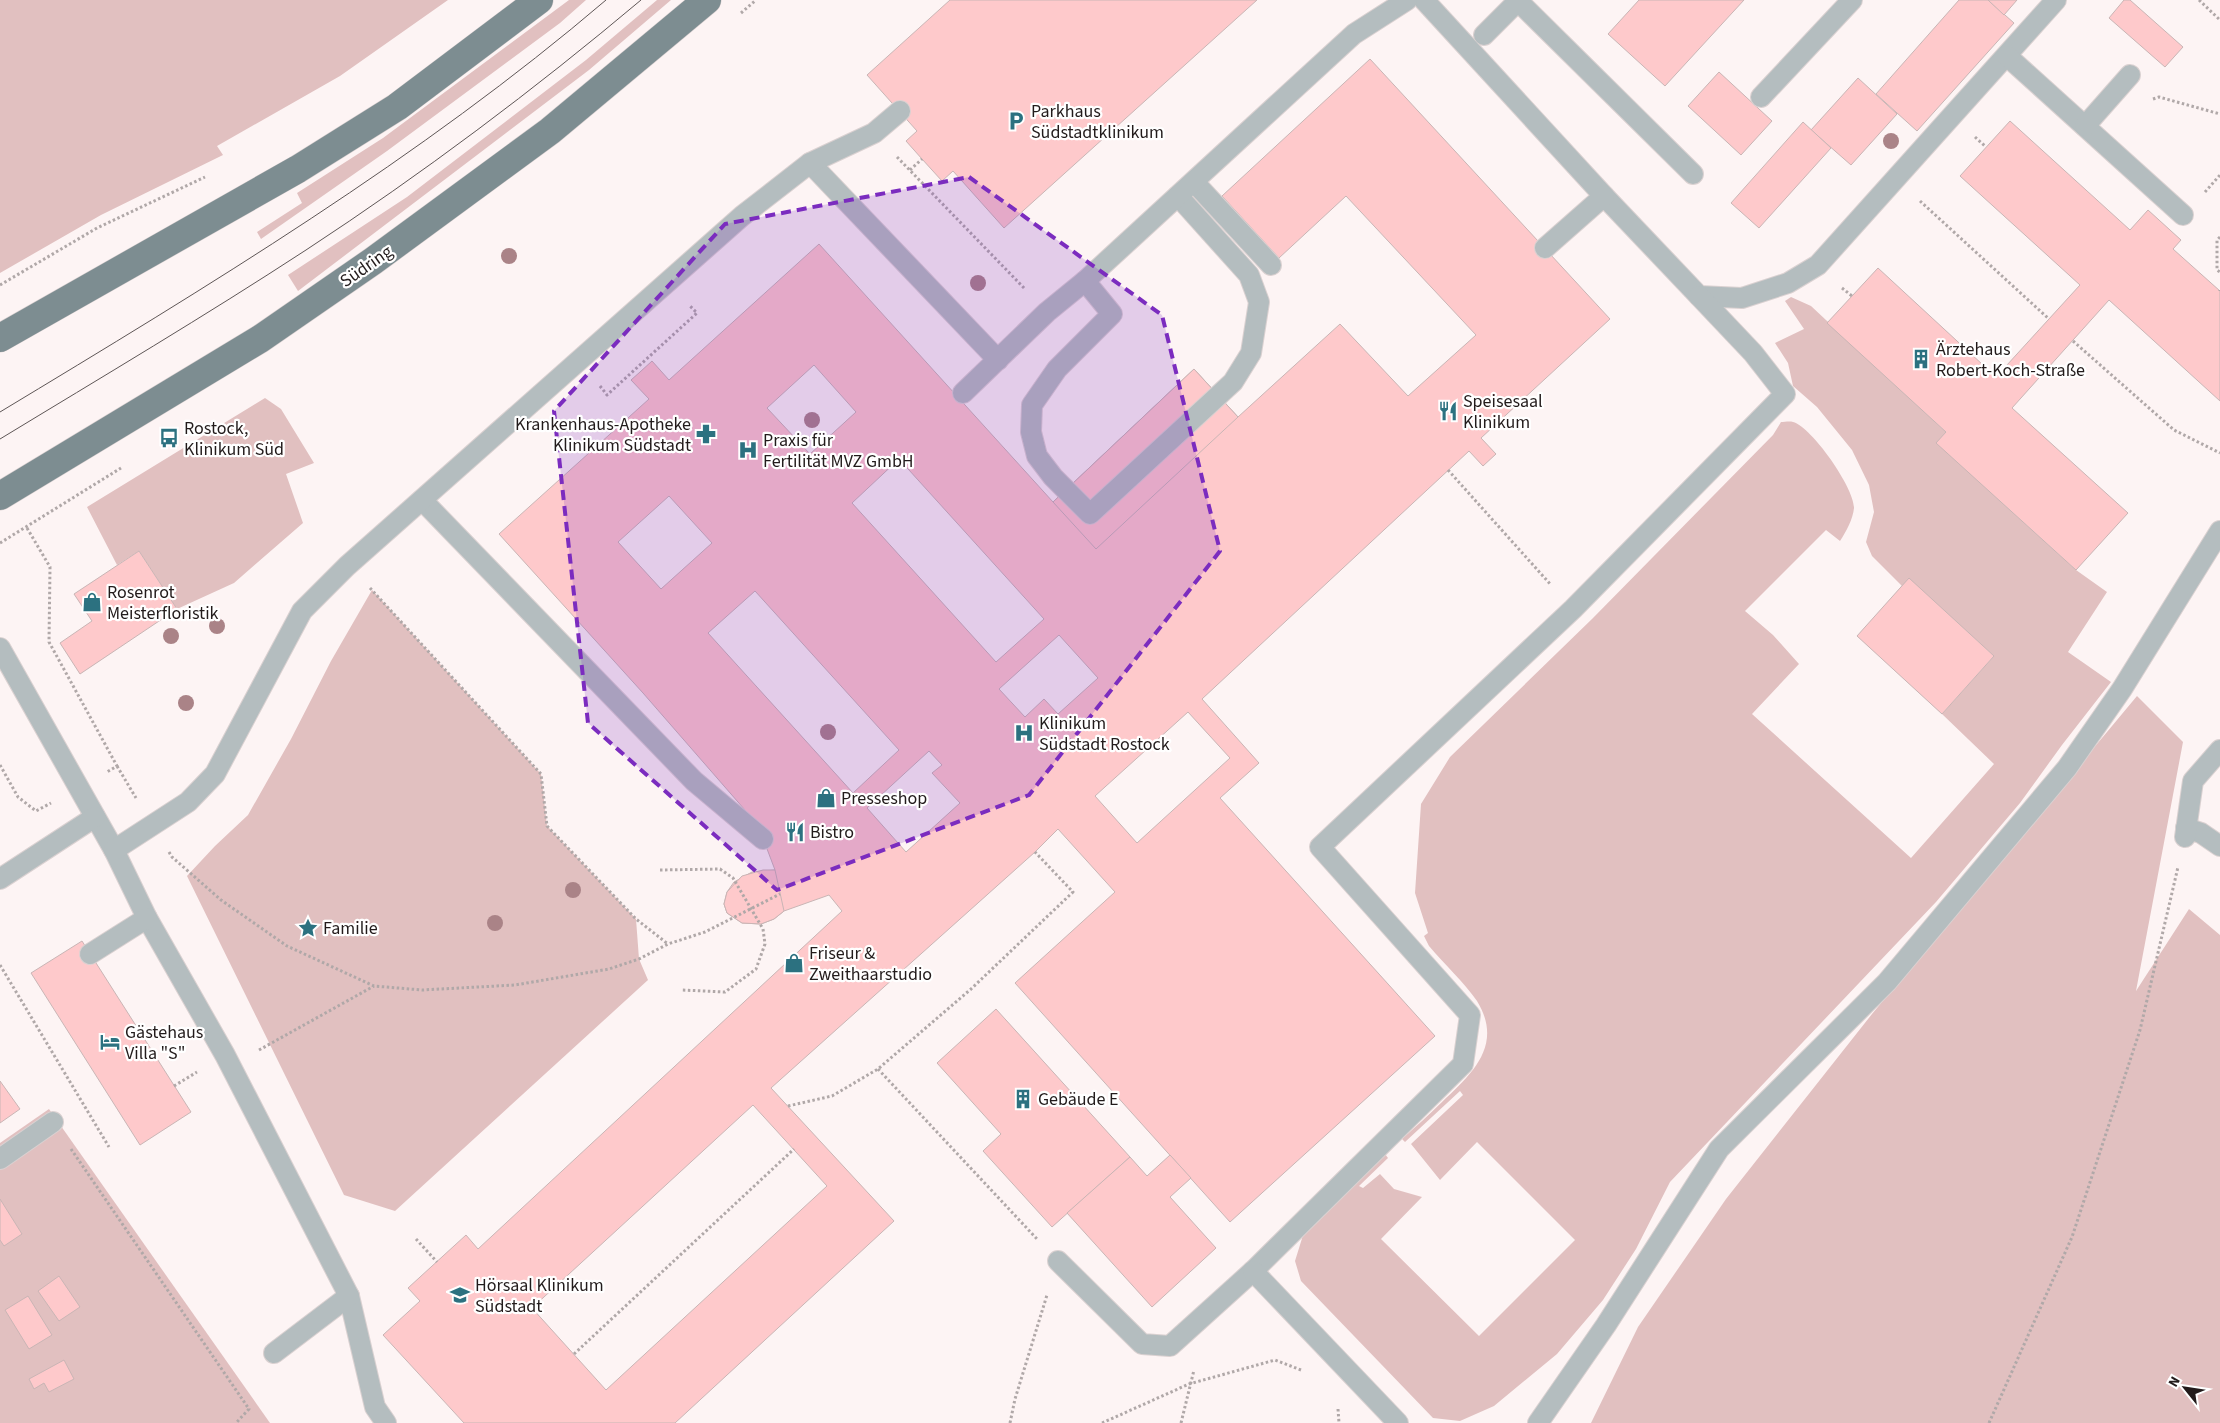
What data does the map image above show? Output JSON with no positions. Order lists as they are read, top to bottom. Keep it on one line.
{"streets":{"main road":["Südring"]},"places":{"parking":["Parkhaus Südstadtklinikum"],"building":["Ärztehaus Robert-Koch-Straße","Gebäude E"],"restaurant":["Speisesaal Klinikum","Bistro"],"pharmacy":["Krankenhaus-Apotheke Klinikum Südstadt"],"bus stop":["Rostock, Klinikum Süd"],"hospital":["Praxis für Fertilität MVZ GmbH","Klinikum Südstadt Rostock"],"shop":["Rosenrot Meisterfloristik","Presseshop","Friseur & Zweithaarstudio"],"place":["Familie"],"hotel":["Gästehaus Villa \"S\""],"school or university":["Hörsaal Klinikum Südstadt"]},"north":"top left"}
